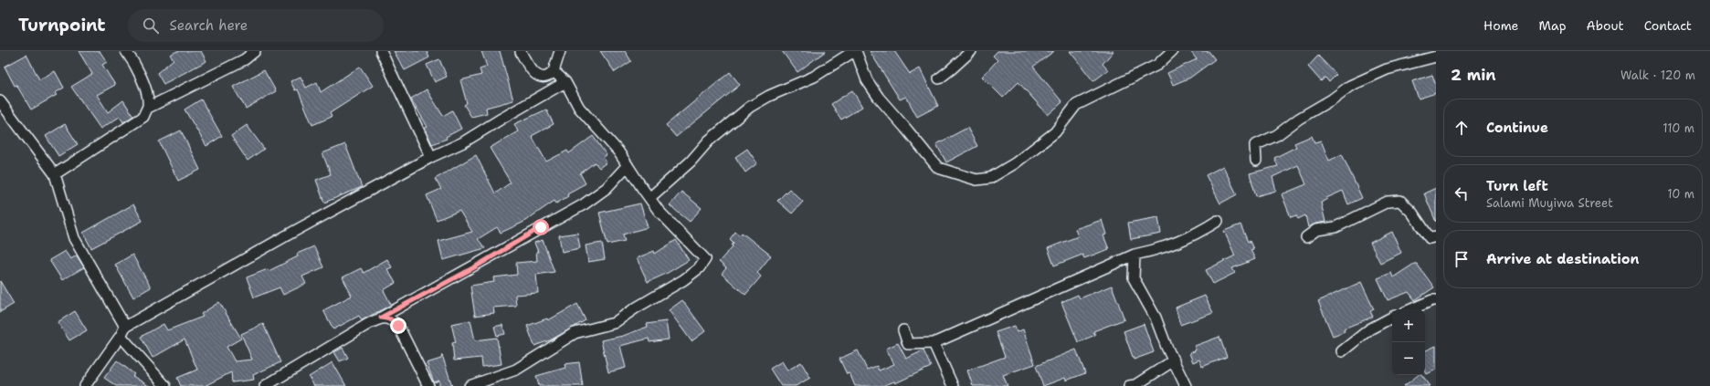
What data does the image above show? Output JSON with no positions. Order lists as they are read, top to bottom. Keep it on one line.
{"page":{"header":"Turnpoint","search":"Search here","nav":["Home","Map","About","Contact"],"heading":["2 min","Walk · 120 m"],"list":[["Continue","110 m"],["Turn left","Salami Muyiwa Street","10 m"],"Arrive at destination"],"map_buttons":["+","−"]}}
